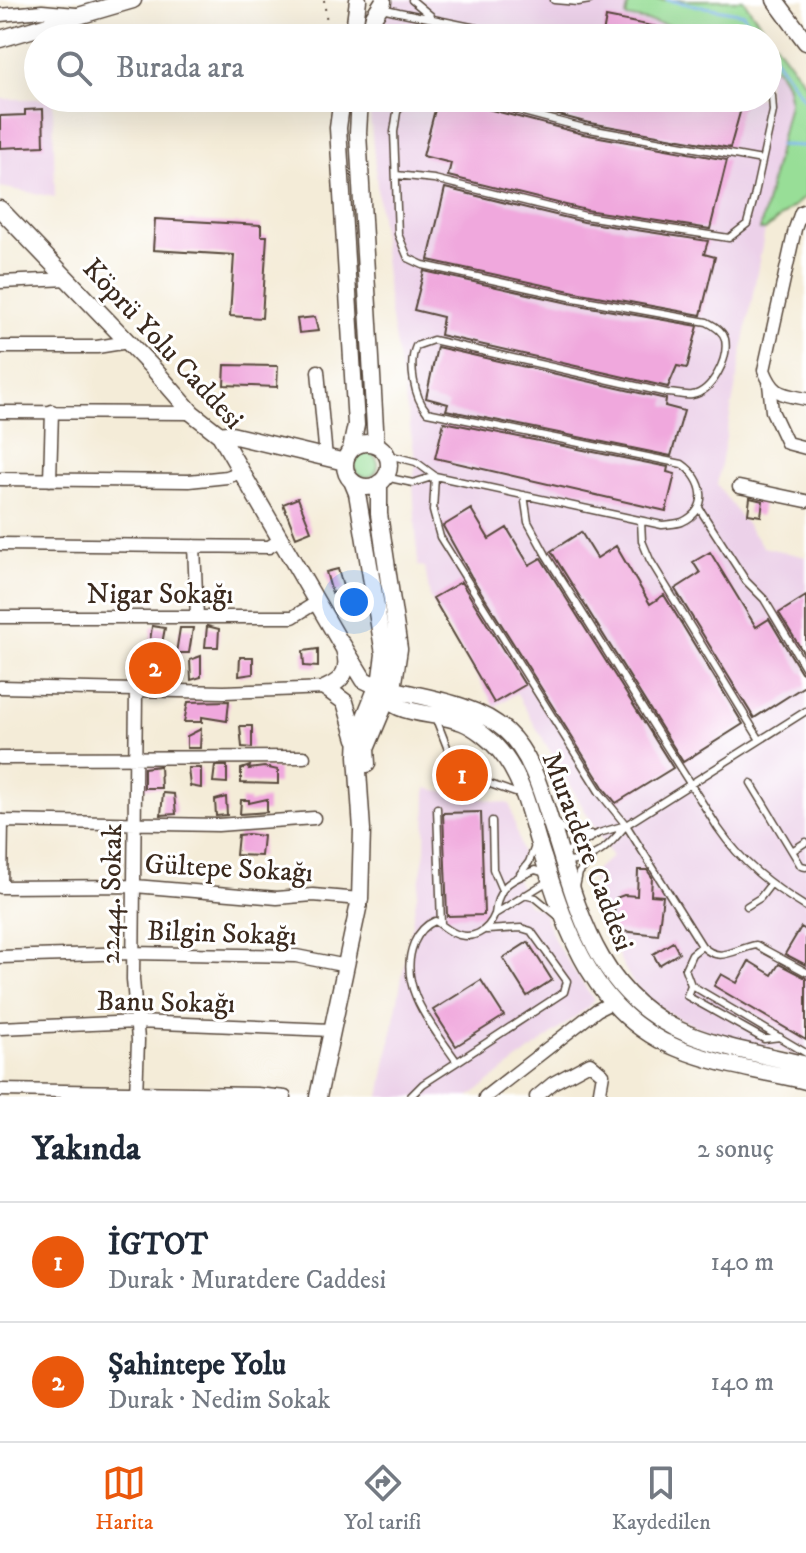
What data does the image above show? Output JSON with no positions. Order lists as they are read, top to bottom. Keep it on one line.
{"streets":{"main road":["Köprü Yolu Caddesi","Muratdere Caddesi"],"street":["Nigar Sokağı","Gültepe Sokağı","2244. Sokak","Bilgin Sokağı","Banu Sokağı"]},"crossings":[["Köprü Yolu Caddesi","Nigar Sokağı"],["Köprü Yolu Caddesi","Muratdere Caddesi"],["Gültepe Sokağı","2244. Sokak"],["2244. Sokak","Bilgin Sokağı"],["2244. Sokak","Banu Sokağı"]],"page":{"search":"Burada ara","pins":["2","1"],"heading":["Yakında","2 sonuç"],"list":[{"mark":"1","name":"İGTOT","note":"Durak · Muratdere Caddesi","value":"140 m"},{"mark":"2","name":"Şahintepe Yolu","note":"Durak · Nedim Sokak","value":"140 m"}],"nav":["Harita","Yol tarifi","Kaydedilen"]}}
